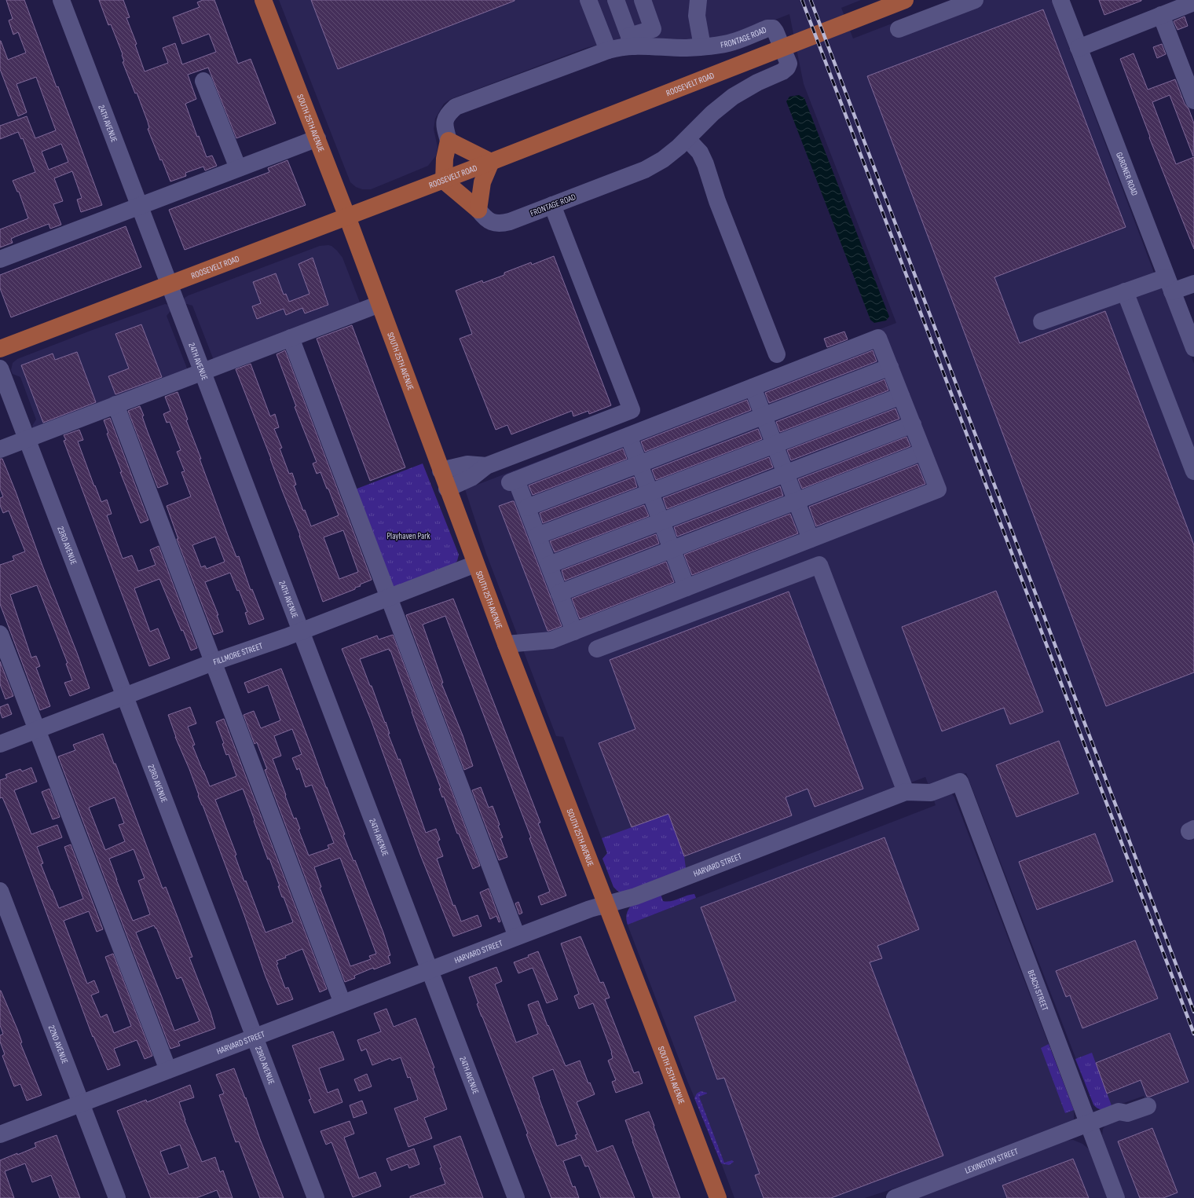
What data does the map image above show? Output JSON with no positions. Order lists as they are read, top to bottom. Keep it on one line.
{"streets":{"main road":["ROOSEVELT ROAD","SOUTH 25TH AVENUE"],"street":["FRONTAGE ROAD","24TH AVENUE","GARDNER ROAD","23RD AVENUE","FILLMORE STREET","HARVARD STREET","BEACH STREET","22ND AVENUE","LEXINGTON STREET"]},"crossings":[["ROOSEVELT ROAD","SOUTH 25TH AVENUE"],["ROOSEVELT ROAD","24TH AVENUE"],["SOUTH 25TH AVENUE","FILLMORE STREET"],["SOUTH 25TH AVENUE","HARVARD STREET"],["24TH AVENUE","FILLMORE STREET"],["24TH AVENUE","HARVARD STREET"],["23RD AVENUE","FILLMORE STREET"],["23RD AVENUE","HARVARD STREET"],["HARVARD STREET","BEACH STREET"],["HARVARD STREET","22ND AVENUE"],["BEACH STREET","LEXINGTON STREET"]],"parks":["Playhaven Park"]}
